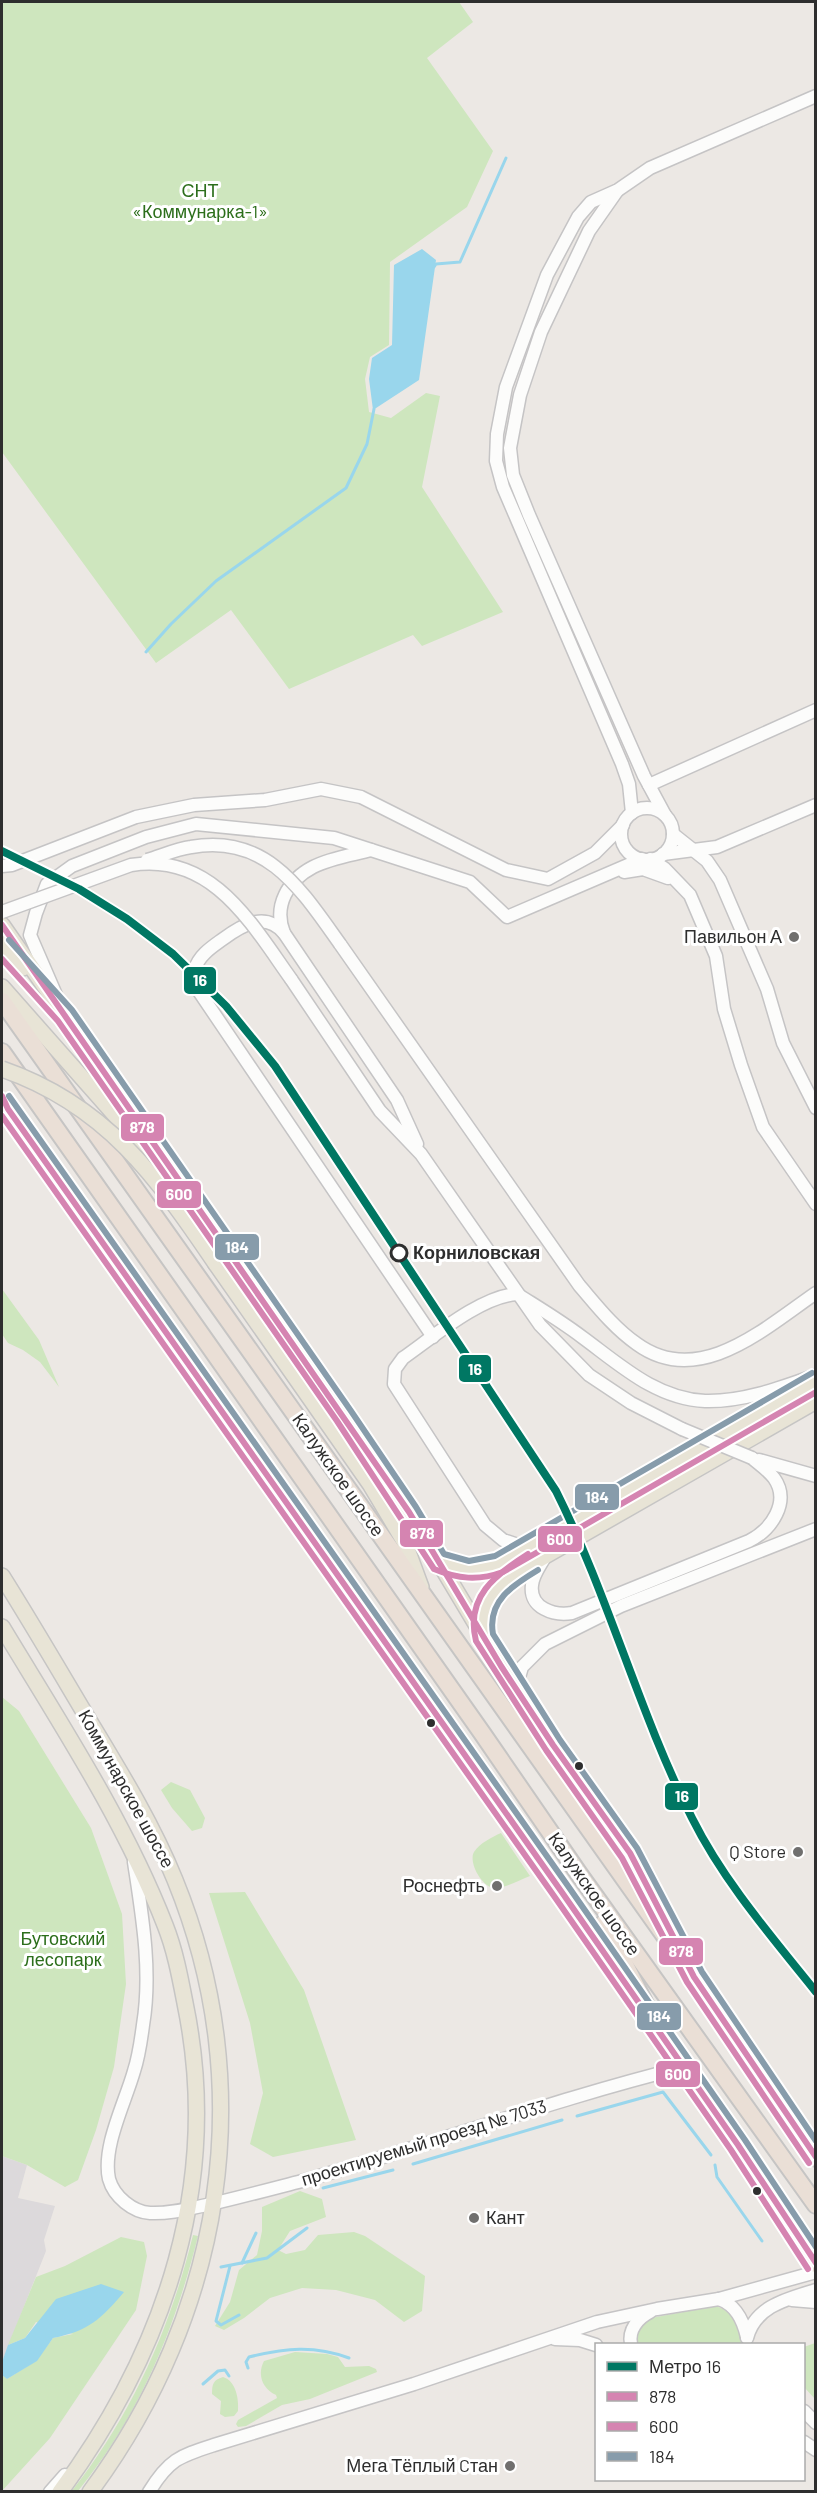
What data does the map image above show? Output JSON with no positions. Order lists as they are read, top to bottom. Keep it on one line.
{"streets":{"highway":["Калужское шоссе"],"main road":["Коммунарское шоссе"],"street":["проектируемый проезд № 7033"]},"crossings":[["Коммунарское шоссе","проектируемый проезд № 7033"]],"parks":["СНТ «Коммунарка-1»","Бутовский лесопарк"],"places":["Павильон А","Корниловская","Q Store","Роснефть","Кант","Мега Тёплый Cтан"],"lines":["metro line 16","transit line 878","transit line 184","transit line 600"],"legend":["Метро 16","878","600","184"]}
